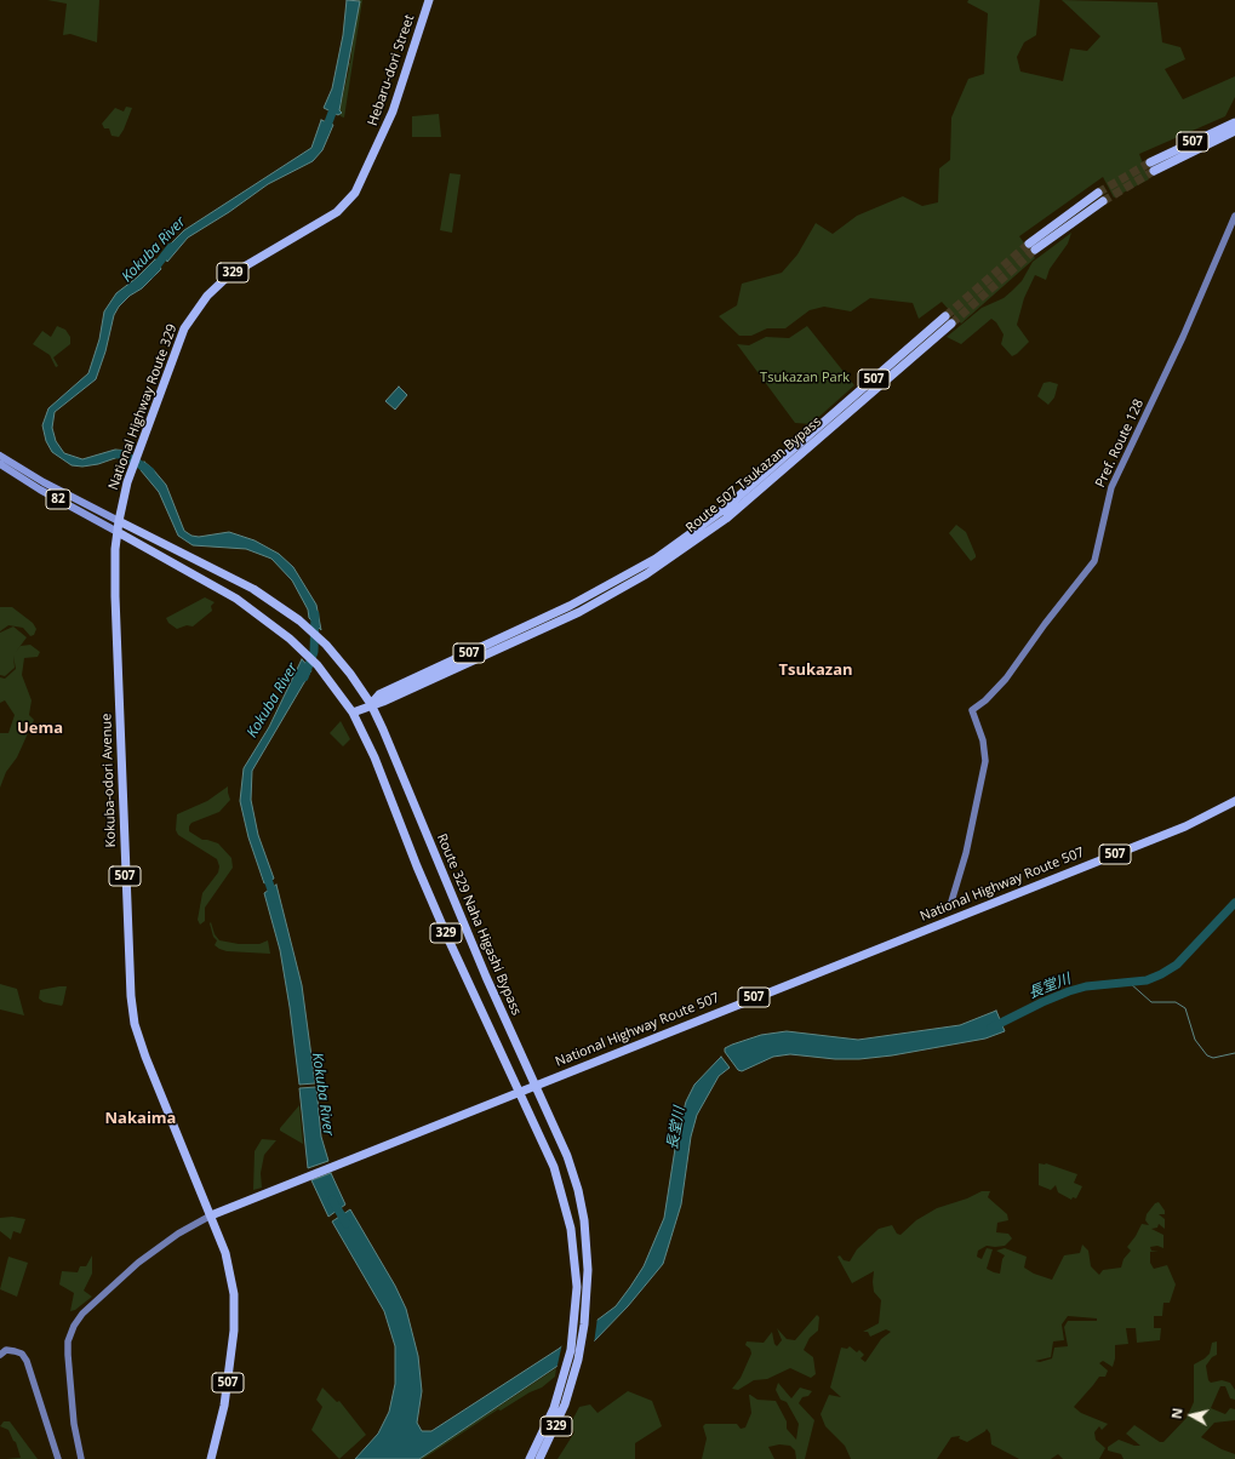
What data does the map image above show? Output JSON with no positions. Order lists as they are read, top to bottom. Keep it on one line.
{"streets":{"highway":["Hebaru-dori Street","507","329","National Highway Route 329","Route 507 Tsukazan Bypass","Kokuba-odori Avenue","National Highway Route 507","Route 329 Naha Higashi Bypass"],"main road":["Pref. Route 128","82"]},"crossings":[["Hebaru-dori Street","National Highway Route 329"],["507","Kokuba-odori Avenue"],["507","National Highway Route 507"],["329","National Highway Route 329"],["329","Route 507 Tsukazan Bypass"],["329","82"],["329","Kokuba-odori Avenue"],["329","National Highway Route 507"],["National Highway Route 329","82"],["National Highway Route 329","Kokuba-odori Avenue"],["National Highway Route 329","Route 329 Naha Higashi Bypass"],["Route 507 Tsukazan Bypass","Route 329 Naha Higashi Bypass"],["82","Kokuba-odori Avenue"],["82","Route 329 Naha Higashi Bypass"],["Kokuba-odori Avenue","National Highway Route 507"],["National Highway Route 507","Route 329 Naha Higashi Bypass"]],"districts":["Tsukazan","Uema","Nakaima"],"water":["Kokuba River","長堂川"],"parks":["Tsukazan Park"],"north":"left"}
